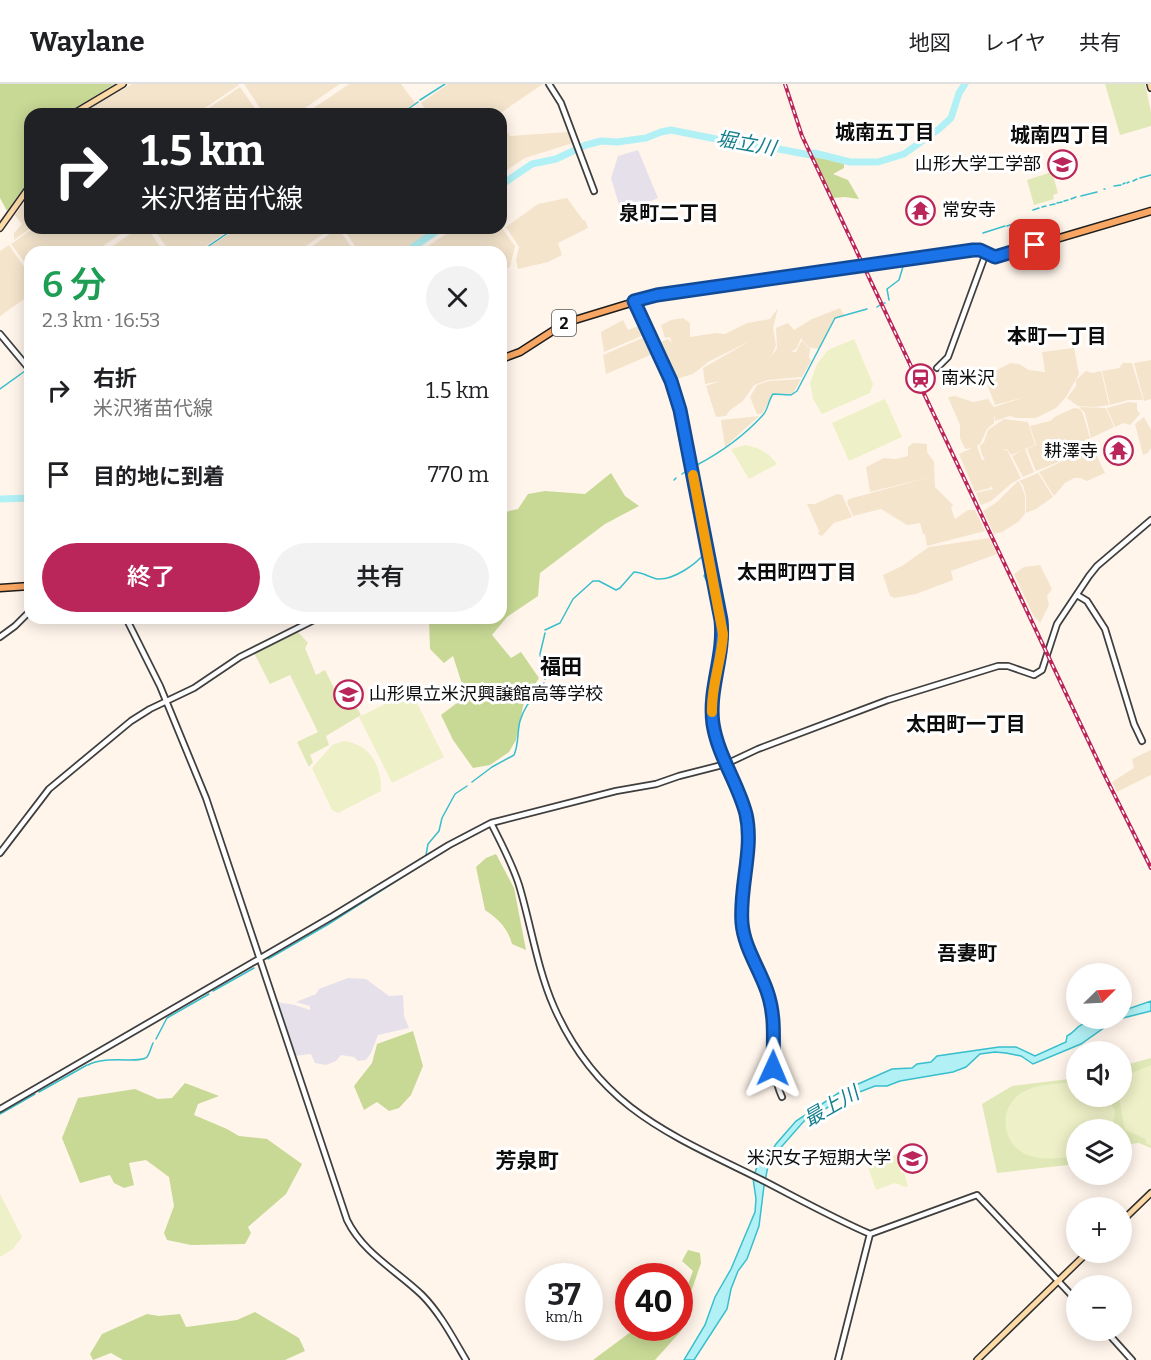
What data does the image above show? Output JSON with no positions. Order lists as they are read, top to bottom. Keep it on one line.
{"streets":{"main road":["2"]},"districts":["城南五丁目","城南四丁目","泉町二丁目","本町一丁目","太田町四丁目","福田","太田町一丁目","吾妻町","芳泉町"],"water":["堀立川","最上川"],"places":{"school or university":["山形大学工学部","山形県立米沢興譲館高等学校","米沢女子短期大学"],"temple":["常安寺","耕澤寺"],"station":["南米沢"]},"north":"top right","page":{"header":"Waylane","nav":["地図","レイヤ","共有"],"turn":["1.5 km","米沢猪苗代線"],"heading":["6 分","2.3 km · 16:53"],"list":[{"name":"右折","note":"米沢猪苗代線","value":"1.5 km"},{"name":"目的地に到着","value":"770 m"}],"buttons":["終了","共有"],"map_buttons":["+","−"],"speed":"37 km/h","limit":"40"}}
